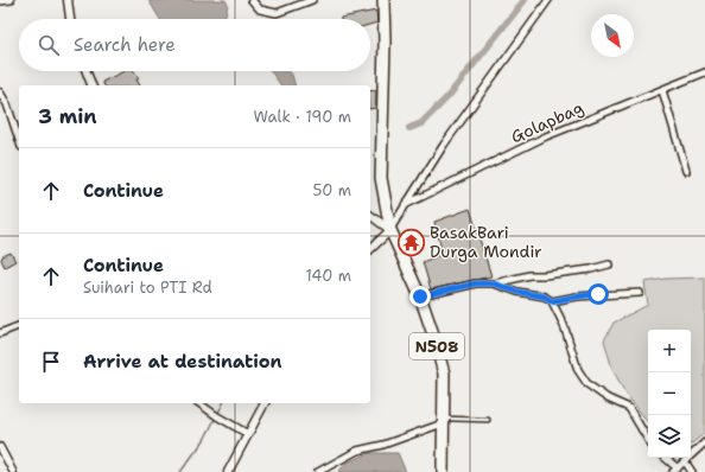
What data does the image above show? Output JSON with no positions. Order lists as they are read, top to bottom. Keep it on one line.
{"streets":{"highway":["N508"],"street":["Golapbag"]},"places":{"temple":["BasakBari Durga Mondir"]},"north":"bottom right","page":{"search":"Search here","heading":["3 min","Walk · 190 m"],"list":[["Continue","50 m"],["Continue","Suihari to PTI Rd","140 m"],"Arrive at destination"],"map_buttons":["+","−"]}}
